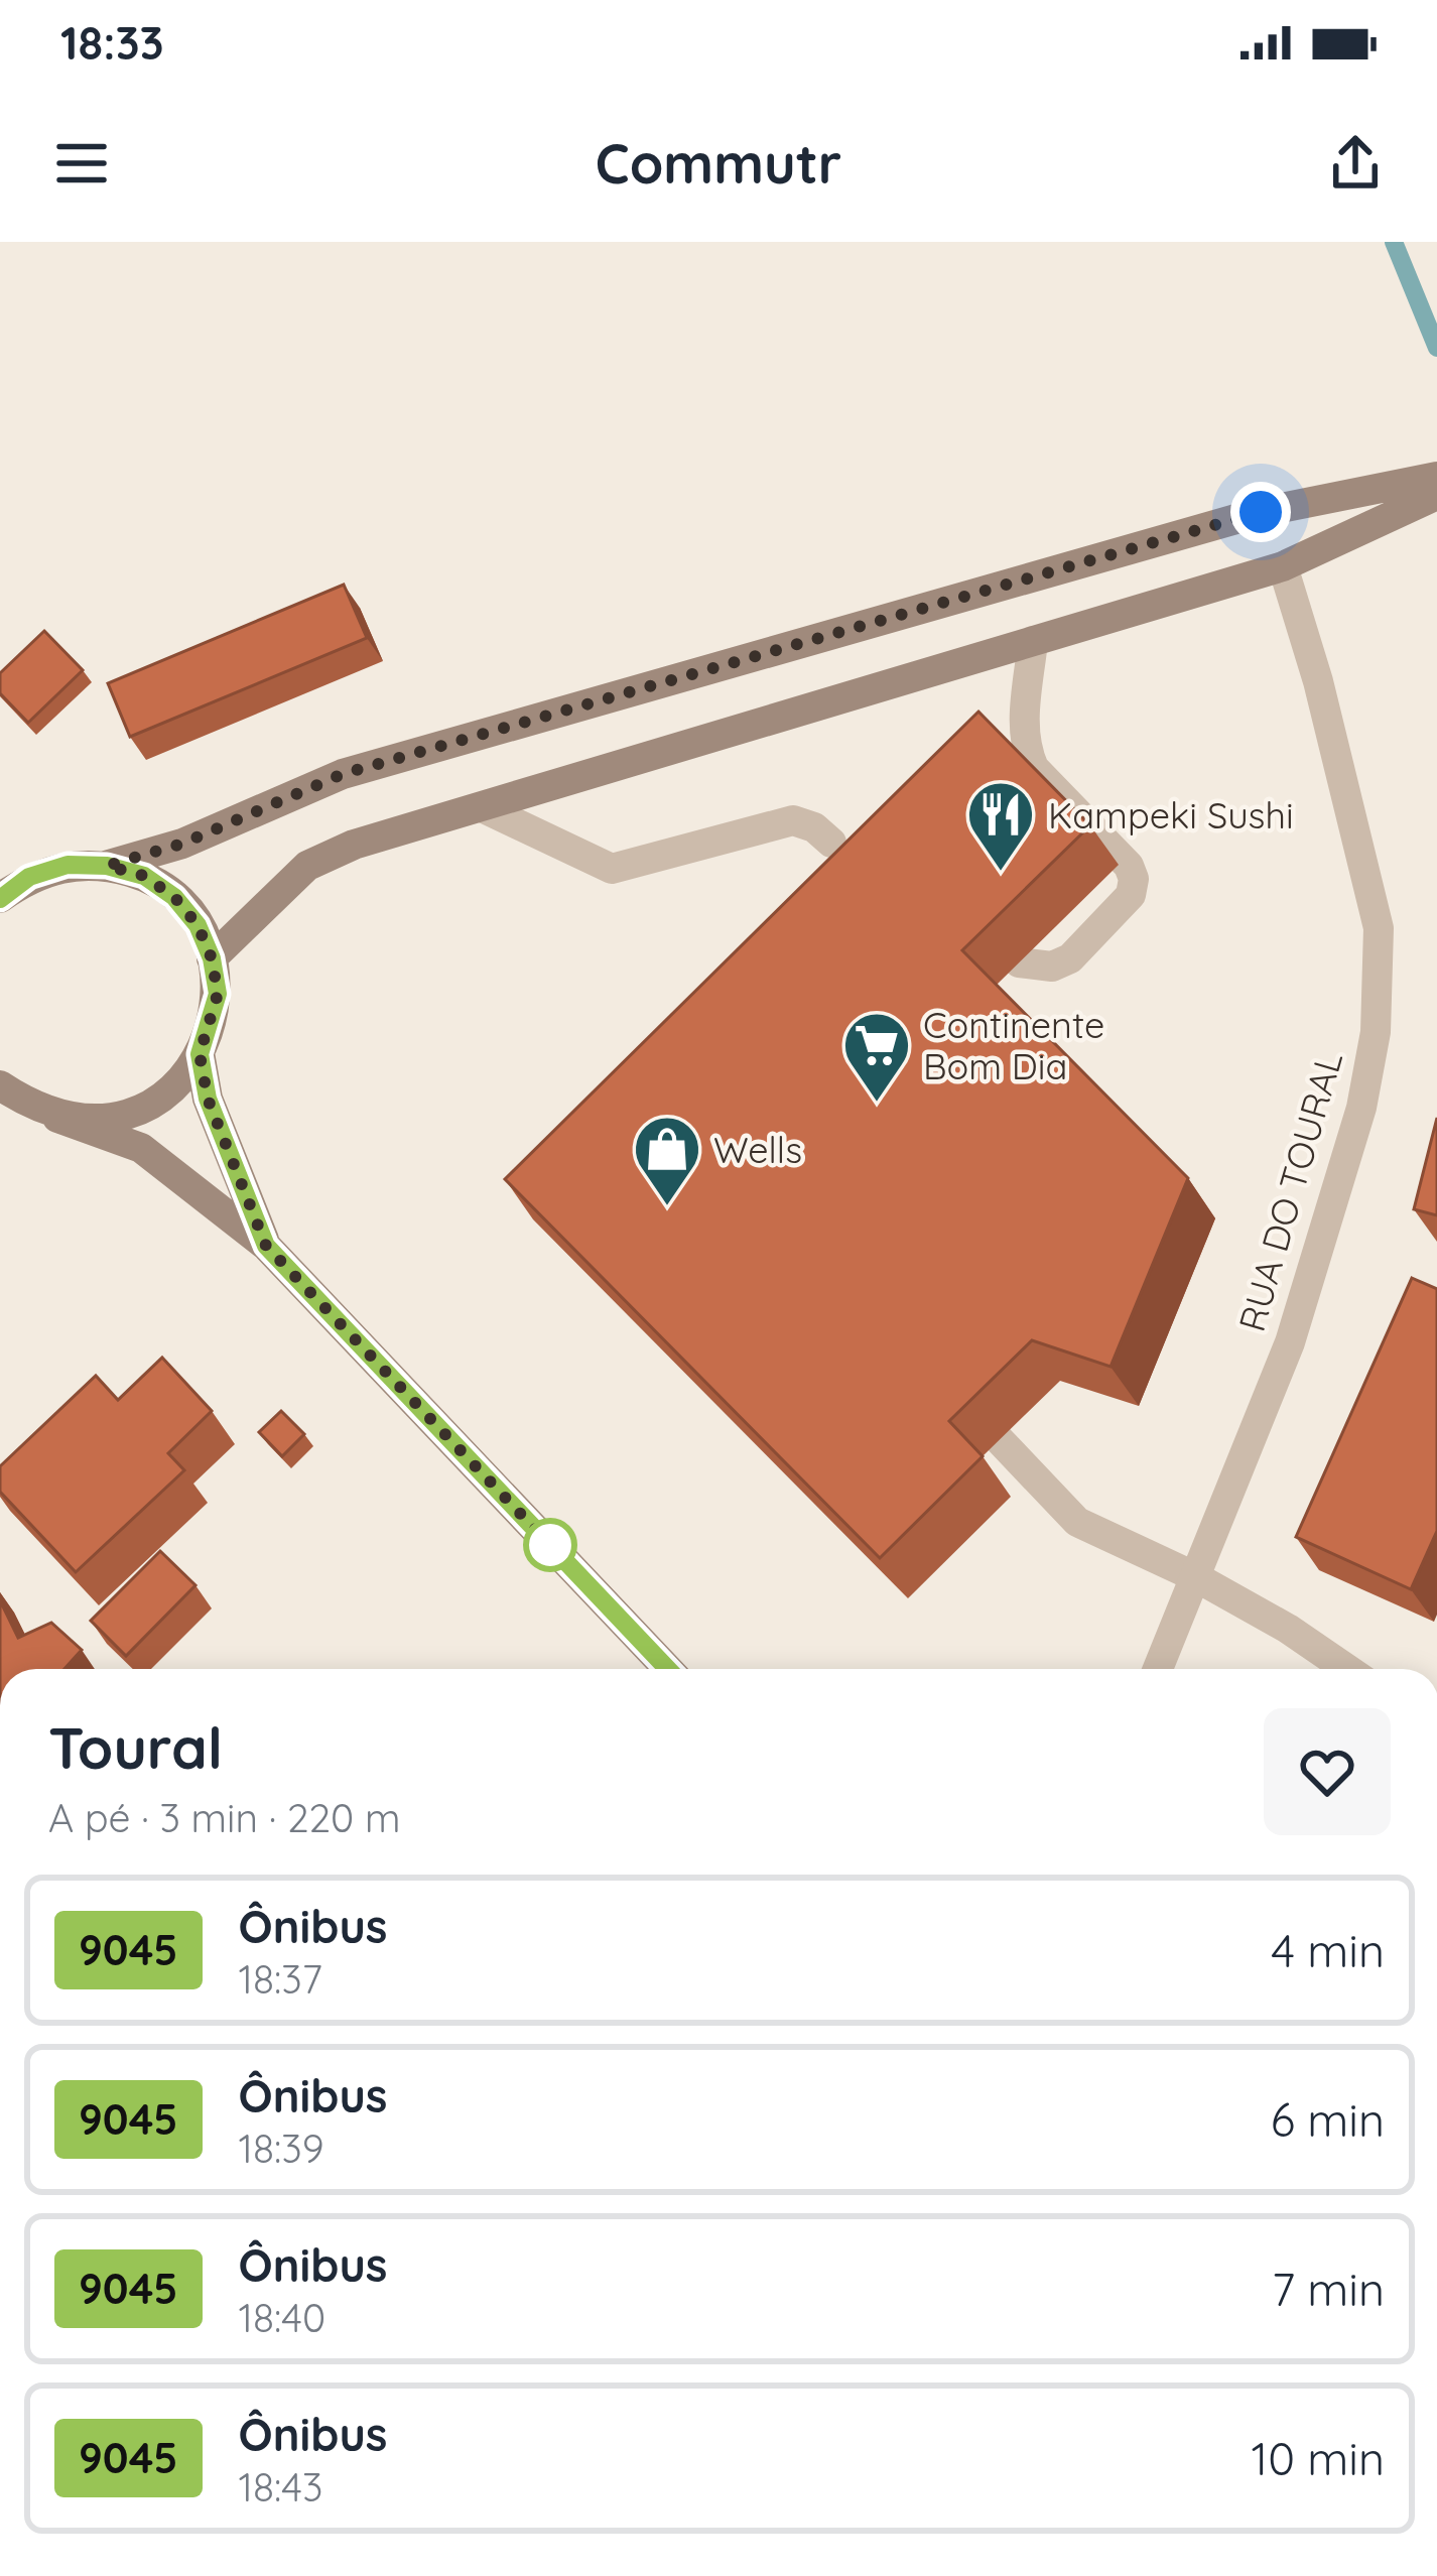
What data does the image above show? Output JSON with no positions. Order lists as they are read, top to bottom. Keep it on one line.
{"streets":{"street":["RUA DO TOURAL"]},"places":{"restaurant":["Kampeki Sushi"],"supermarket":["Continente Bom Dia"],"shop":["Wells"]},"lines":["bus line 9045"],"page":{"status":"18:33","header":"Commutr","heading":["Toural","A pé · 3 min · 220 m"],"list":[{"mark":"9045","name":"Ônibus","note":"18:37","value":"4 min"},{"mark":"9045","name":"Ônibus","note":"18:39","value":"6 min"},{"mark":"9045","name":"Ônibus","note":"18:40","value":"7 min"},{"mark":"9045","name":"Ônibus","note":"18:43","value":"10 min"}]}}
